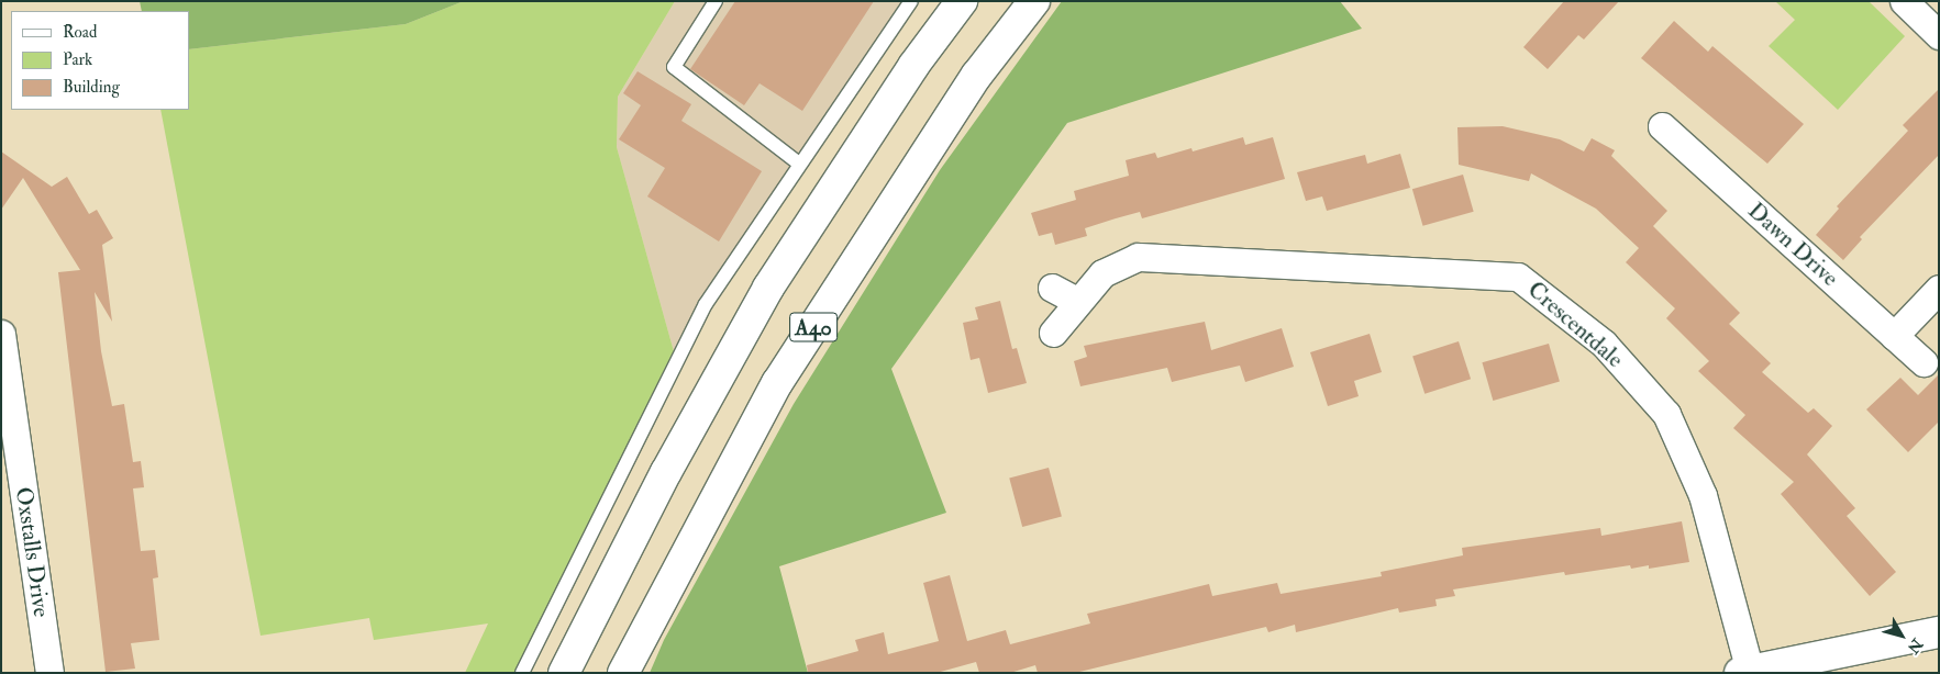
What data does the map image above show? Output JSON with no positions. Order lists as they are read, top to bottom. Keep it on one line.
{"streets":{"main road":["A40"],"street":["Dawn Drive","Crescentdale","Oxstalls Drive"]},"legend":["Road","Park","Building"],"north":"bottom right"}
